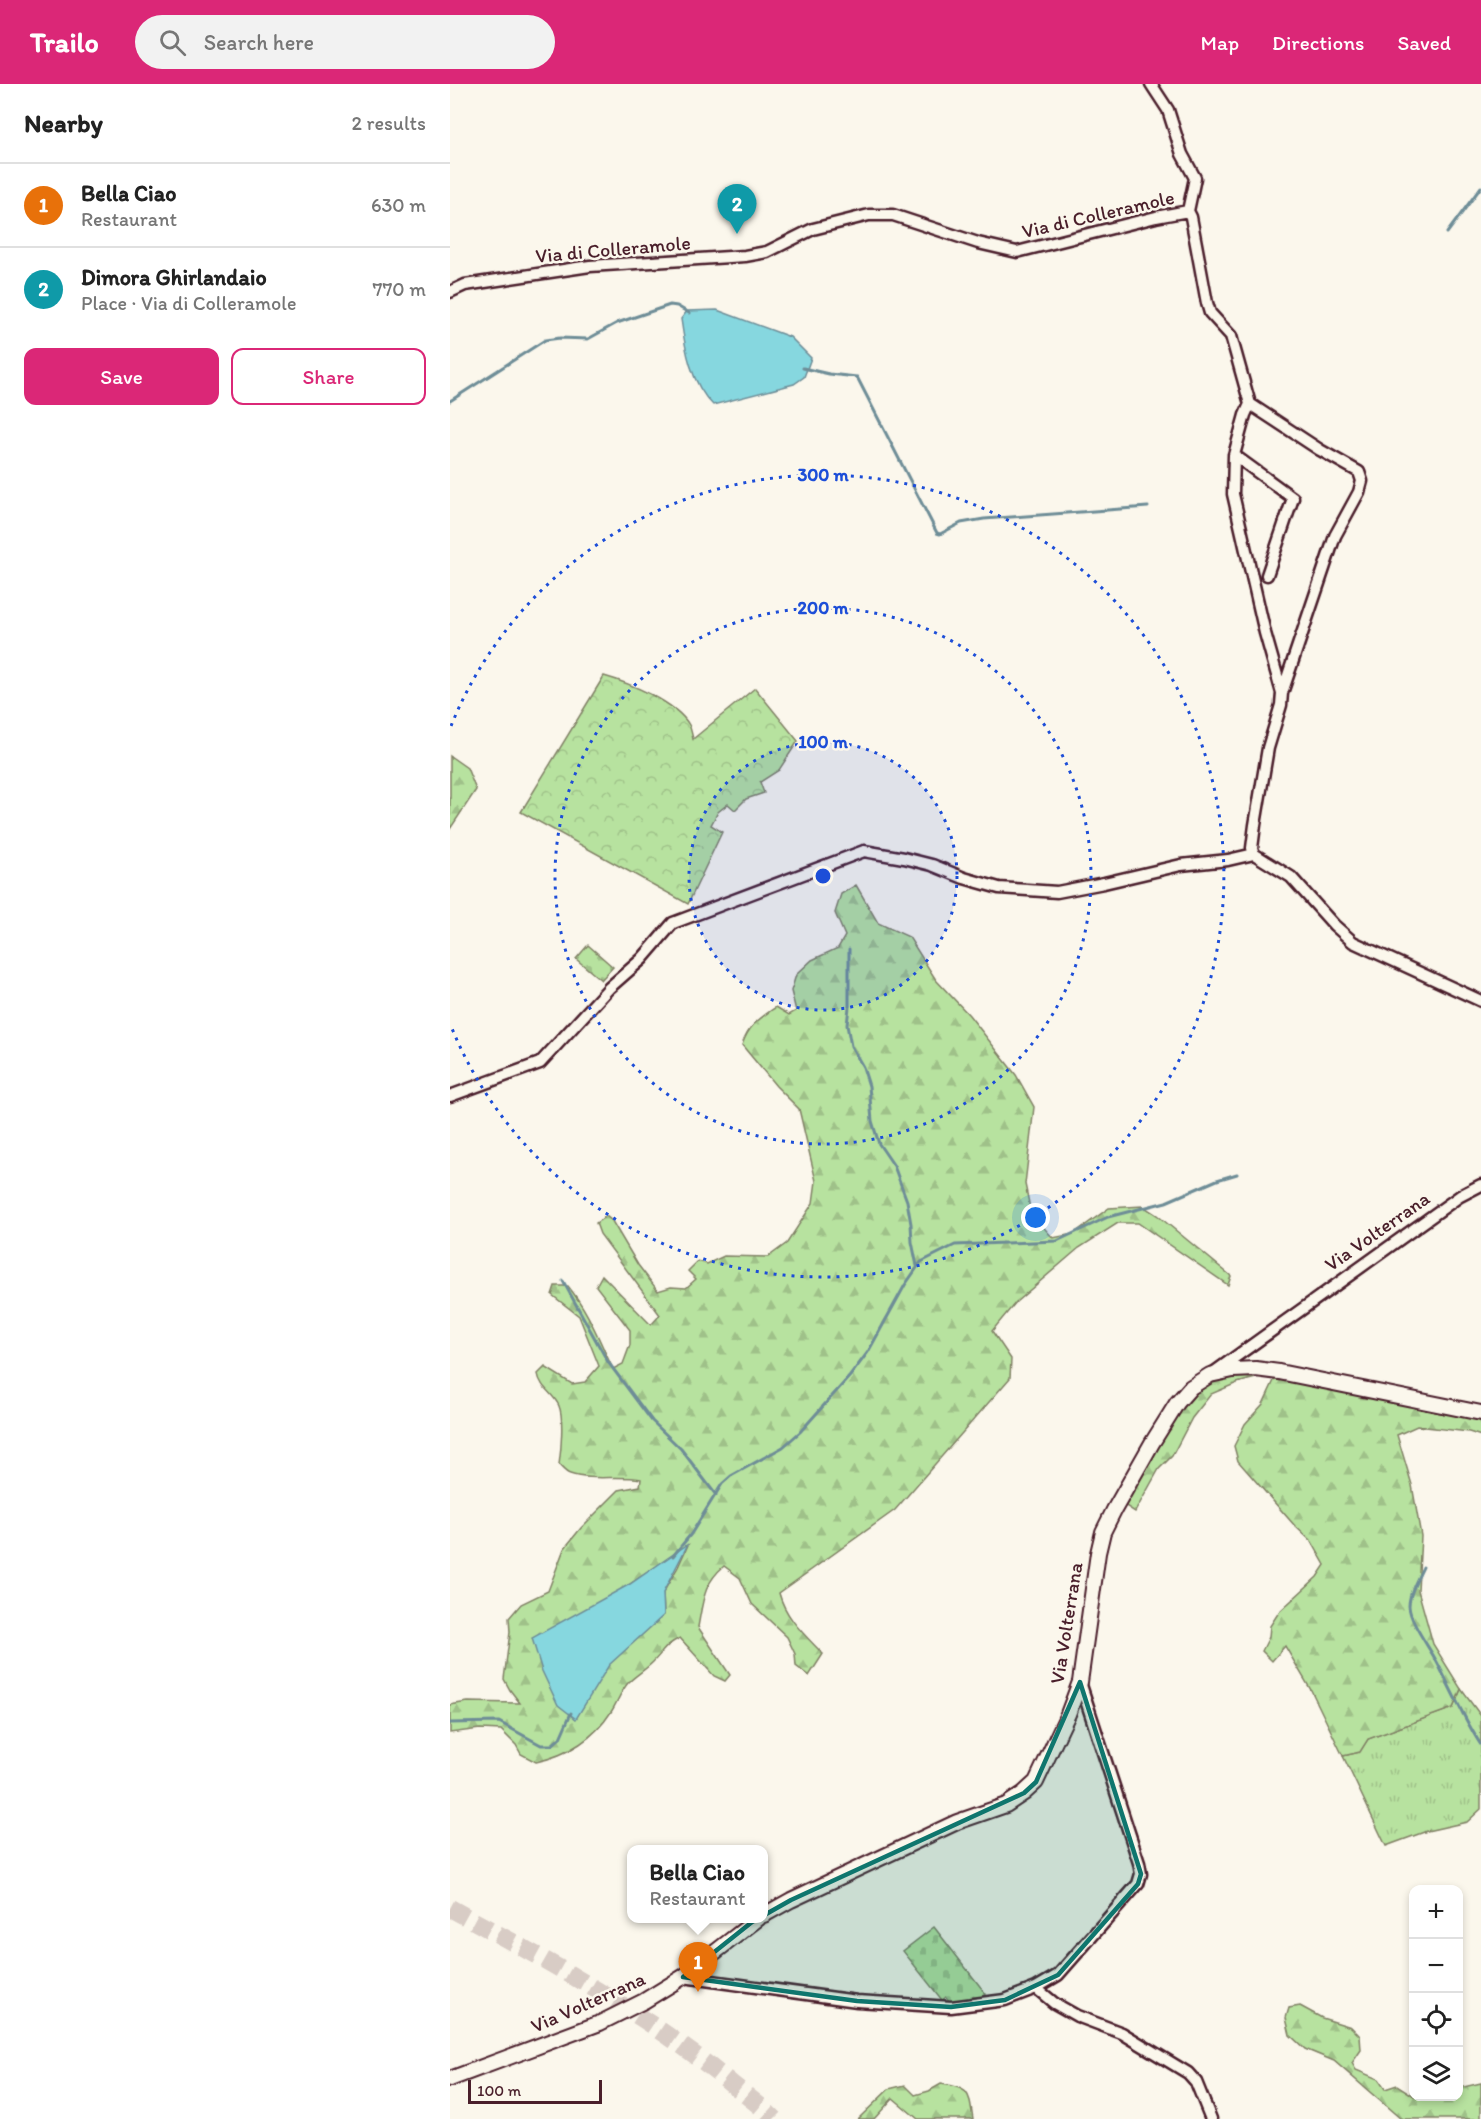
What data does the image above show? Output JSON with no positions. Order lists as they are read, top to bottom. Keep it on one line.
{"streets":{"main road":["Via Volterrana"],"street":["Via di Colleramole"]},"scale_bar":"100 m","page":{"header":"Trailo","search":"Search here","nav":["Map","Directions","Saved"],"heading":["Nearby","2 results"],"list":[{"mark":"1","name":"Bella Ciao","note":"Restaurant","value":"630 m"},{"mark":"2","name":"Dimora Ghirlandaio","note":"Place · Via di Colleramole","value":"770 m"}],"pins":["2","1"],"buttons":["Save","Share"],"popup":["Bella Ciao","Restaurant"],"map_buttons":["+","−"],"scale":"100 m"},"rings":["300 m","200 m","100 m"]}
